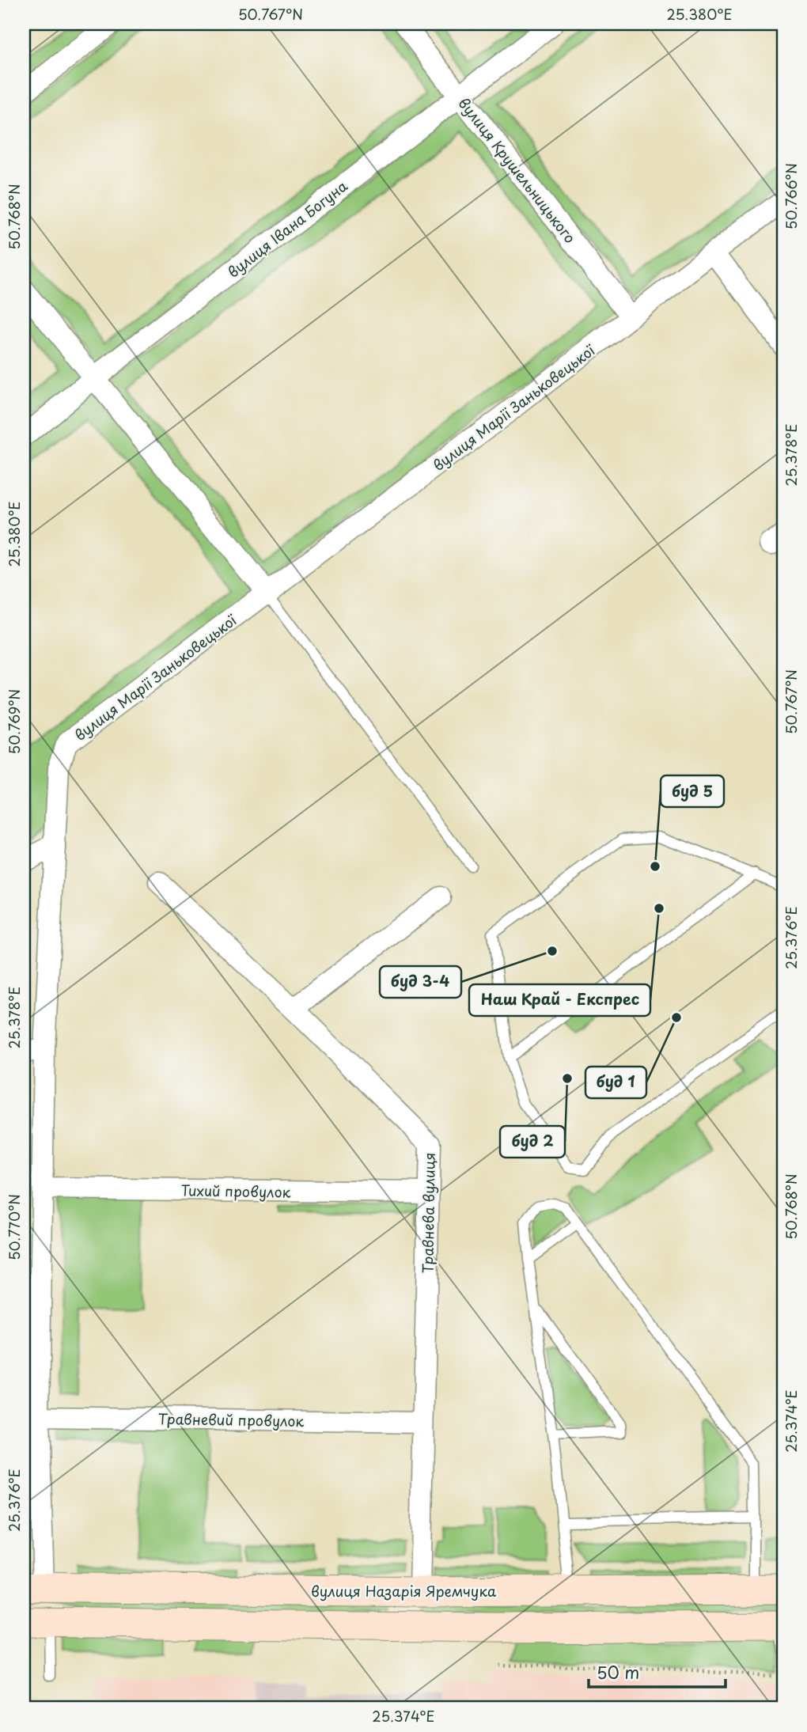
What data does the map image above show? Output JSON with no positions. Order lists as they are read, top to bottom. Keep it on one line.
{"streets":{"street":["вулиця Крушельницького","вулиця Івана Богуна","вулиця Марії Заньковецької","Тихий провулок","Травнева вулиця","Травневий провулок","вулиця Назарія Яремчука"]},"crossings":[["вулиця Крушельницького","вулиця Івана Богуна"],["вулиця Крушельницького","вулиця Марії Заньковецької"],["вулиця Марії Заньковецької","Тихий провулок"],["вулиця Марії Заньковецької","Травневий провулок"],["вулиця Марії Заньковецької","вулиця Назарія Яремчука"],["Тихий провулок","Травнева вулиця"],["Травнева вулиця","Травневий провулок"],["Травнева вулиця","вулиця Назарія Яремчука"]],"places":["буд 5","Наш Край - Експрес","буд 3-4","буд 1","буд 2"],"scale_bar":"50 m","coordinates":["50.767°N","25.380°E","50.766°N","50.768°N","25.378°E","50.769°N","25.376°E","50.770°N","25.374°E"]}
